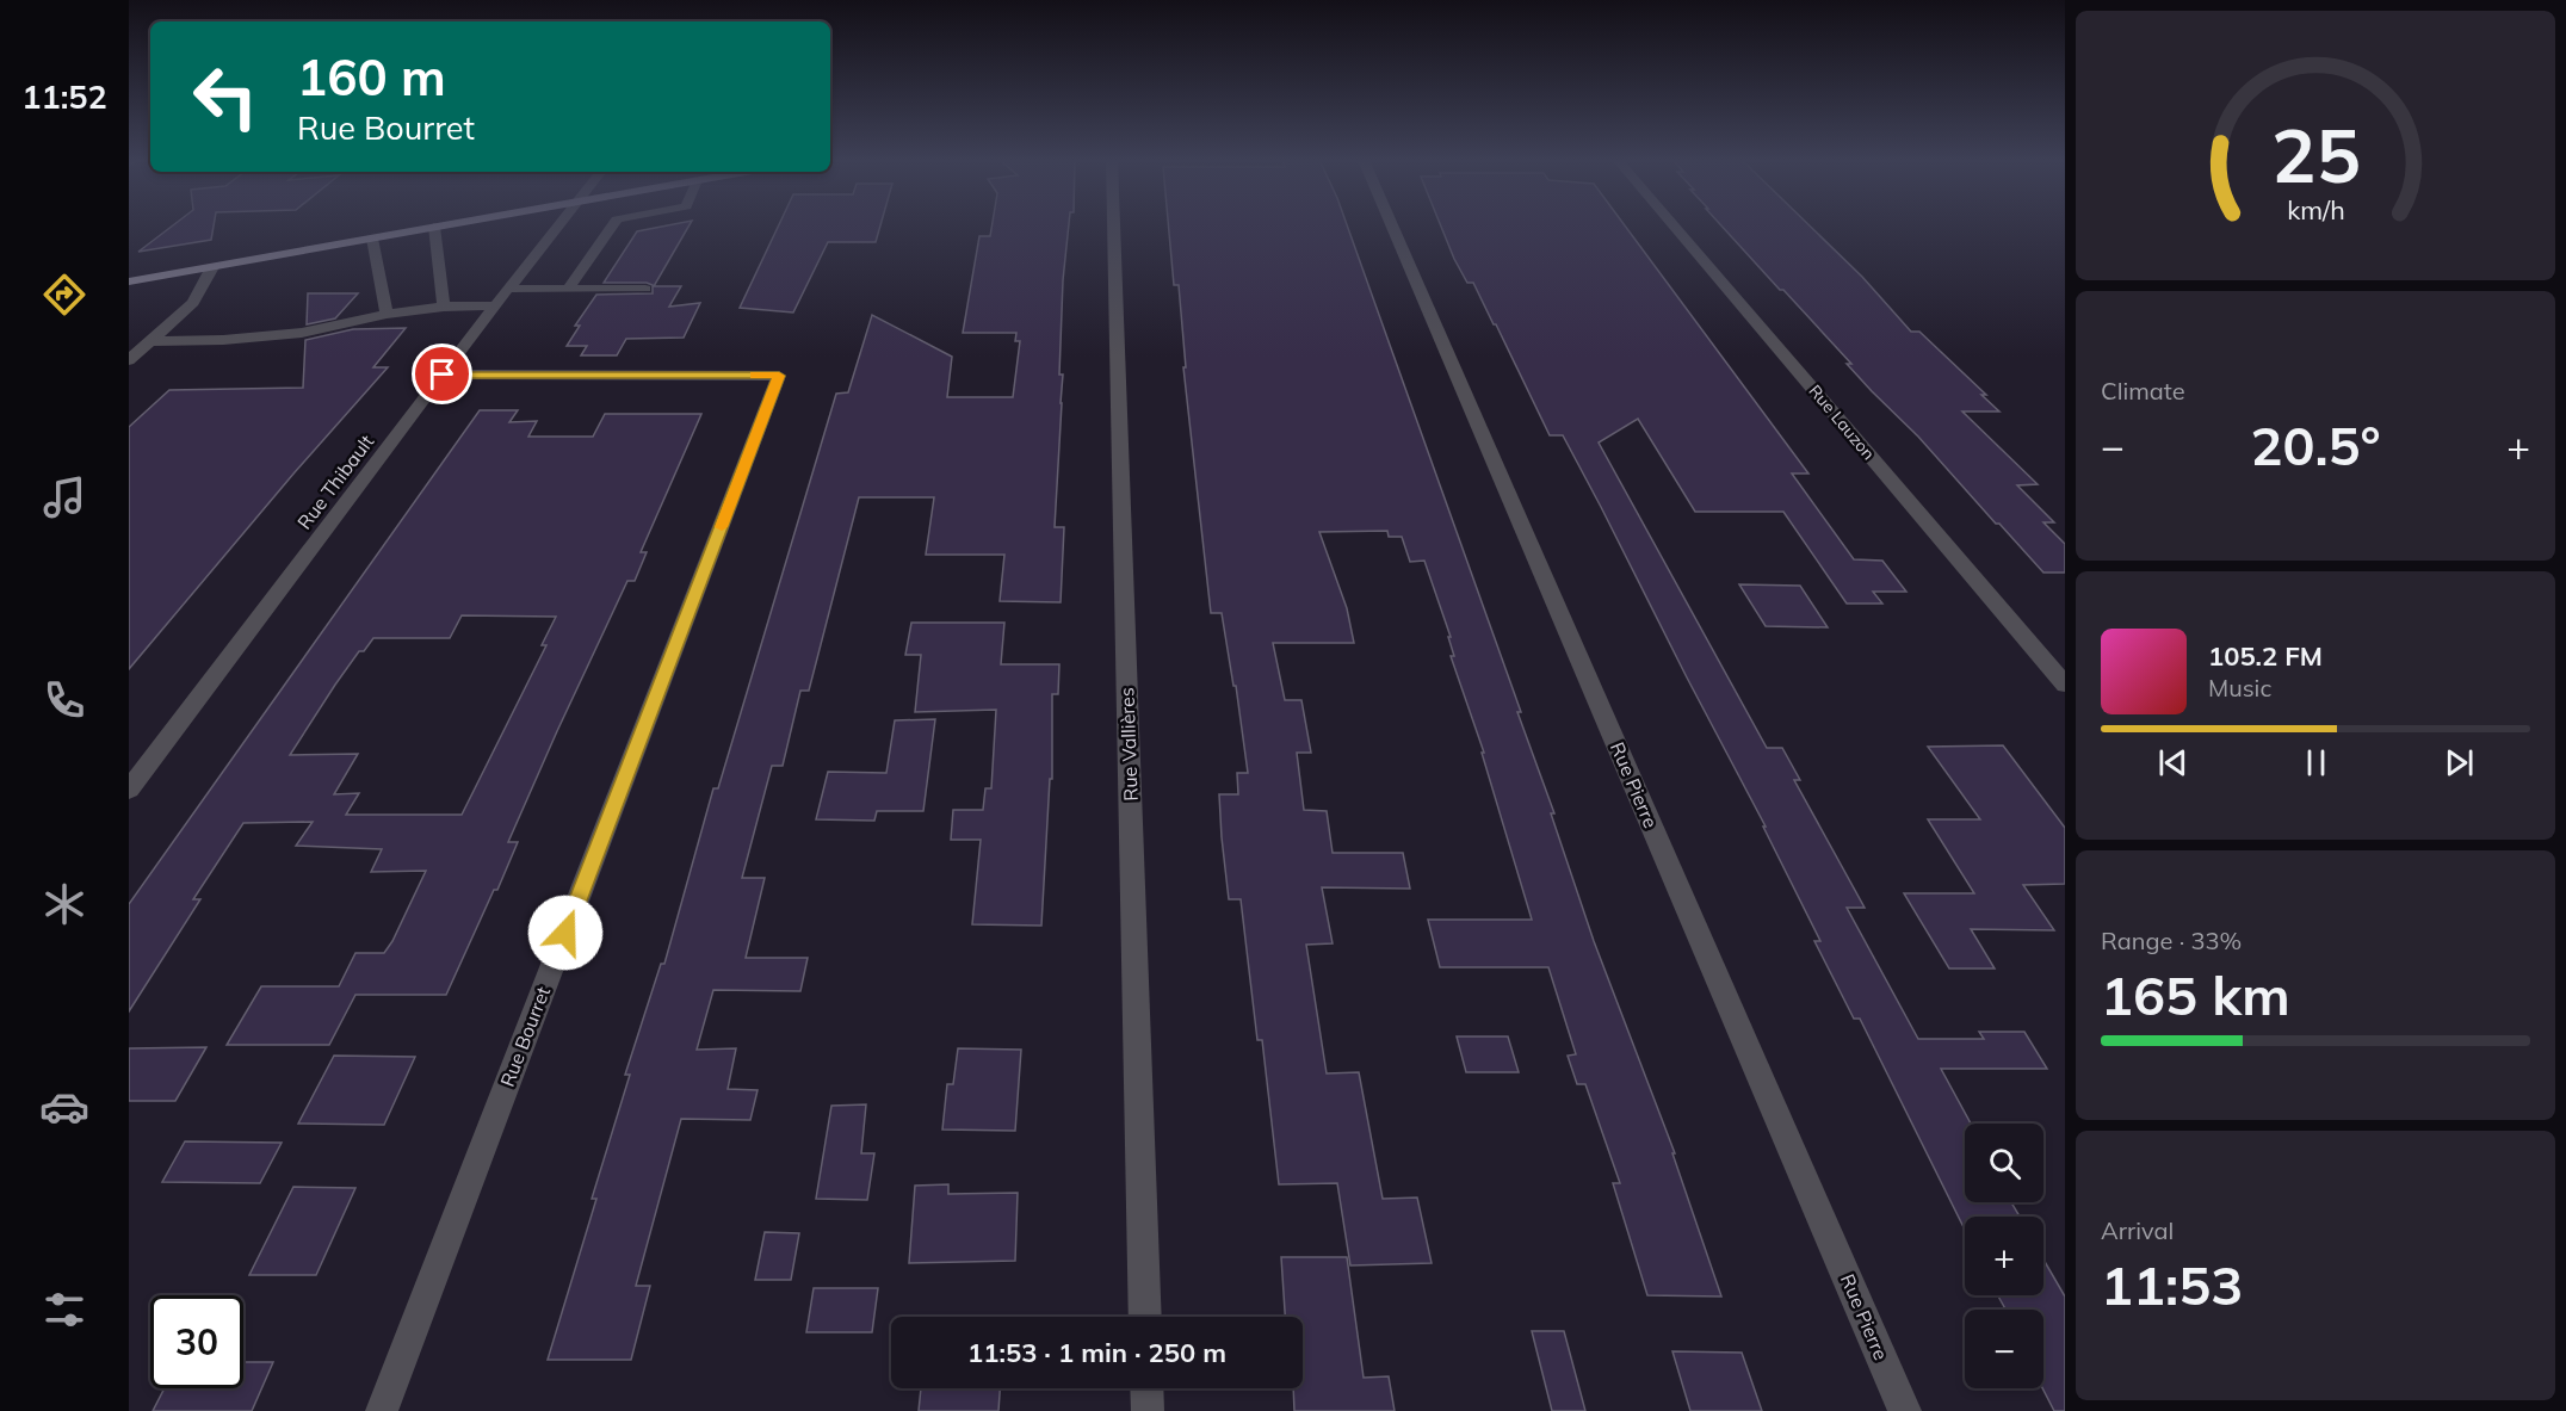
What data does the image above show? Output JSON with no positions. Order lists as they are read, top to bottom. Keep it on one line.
{"streets":{"street":["Rue Lauzon","Rue Thibault","Rue Vallières","Rue Pierre","Rue Bourret"]},"crossings":[["Rue Thibault","Rue Bourret"]],"page":{"tabs":"11:52","turn":["160 m","Rue Bourret"],"tile":["Climate",["Range · 33%","165 km"],["Arrival","11:53"]],"heat":["−","20.5°","+"],"song":["105.2 FM","Music"],"map_buttons":["+","−"],"limit":"30","trip":"11:53 · 1 min · 250 m","gauge":["25","km/h"]}}
